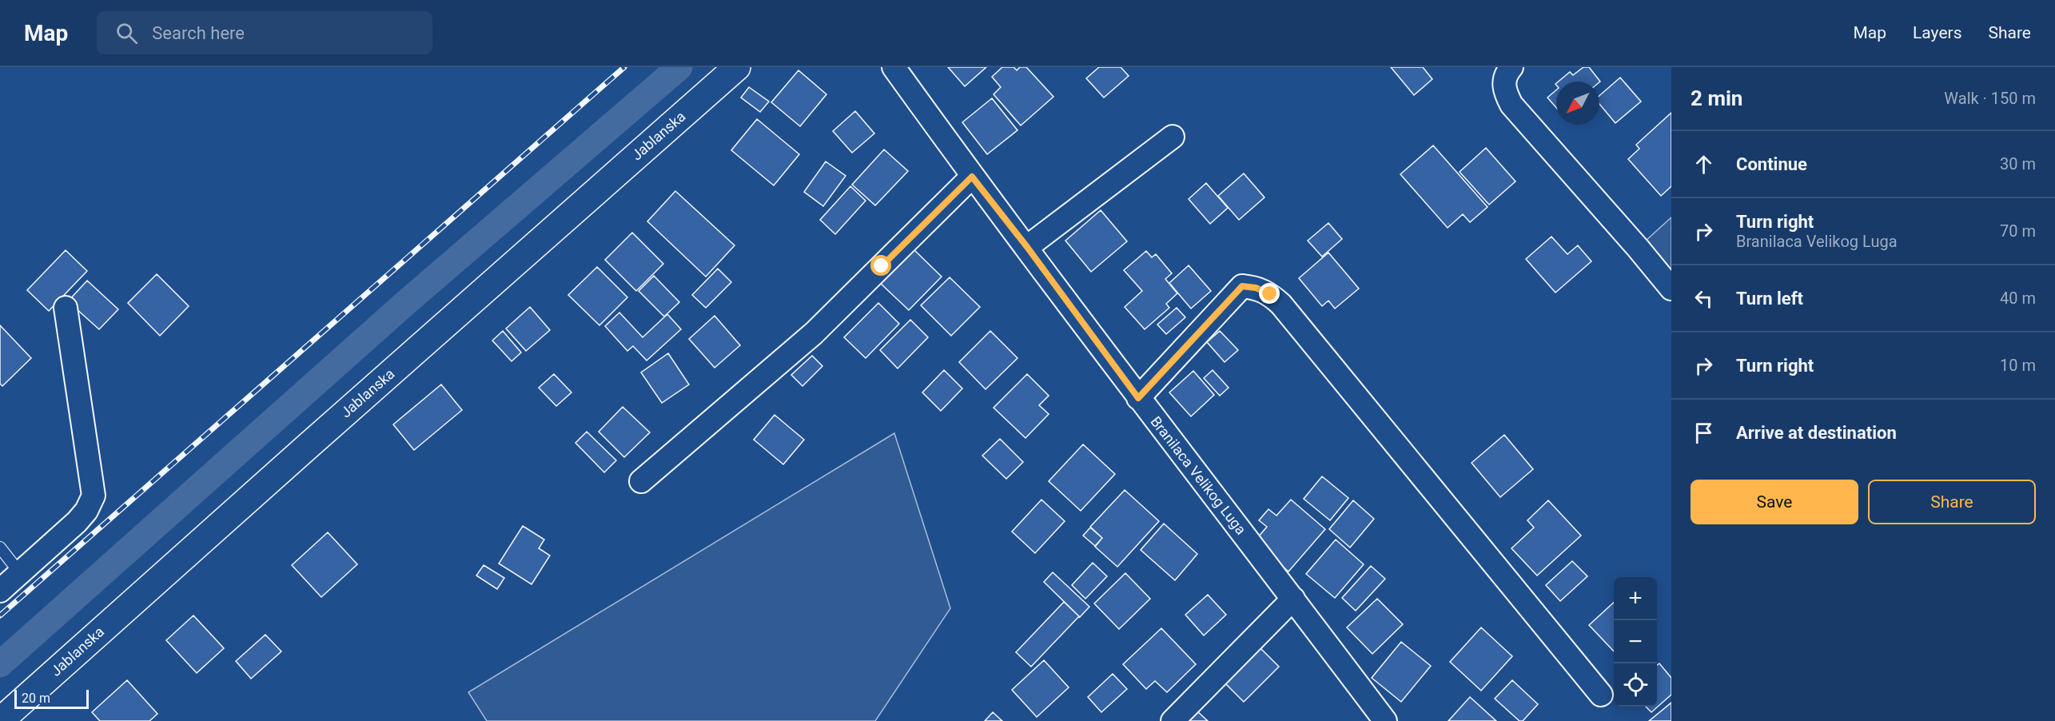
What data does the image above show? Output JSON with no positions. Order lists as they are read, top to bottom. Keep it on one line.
{"streets":{"main road":["Jablanska"],"street":["Branilaca Velikog Luga"]},"scale_bar":"20 m","north":"bottom left","page":{"header":"Map","search":"Search here","nav":["Map","Layers","Share"],"heading":["2 min","Walk · 150 m"],"list":[["Continue","30 m"],["Turn right","Branilaca Velikog Luga","70 m"],["Turn left","40 m"],["Turn right","10 m"],"Arrive at destination"],"buttons":["Save","Share"],"map_buttons":["+","−"],"scale":"20 m"}}
